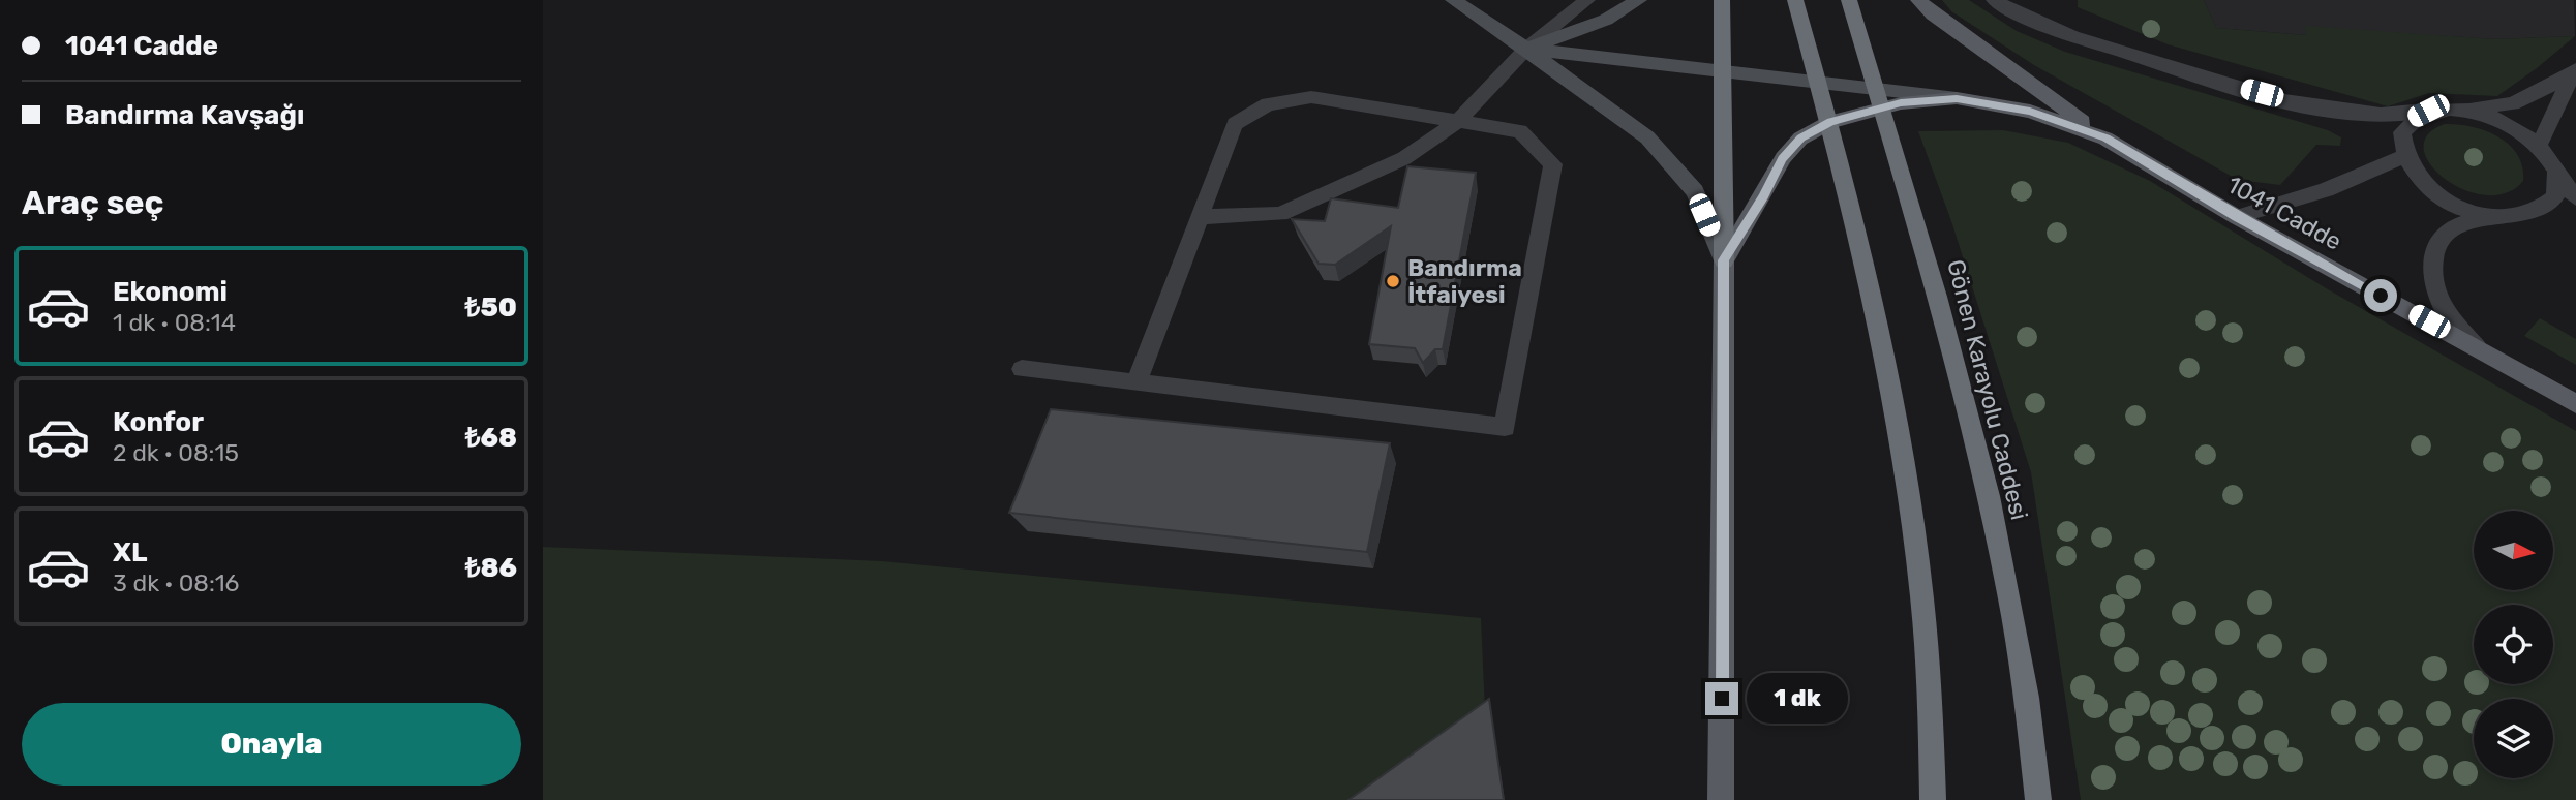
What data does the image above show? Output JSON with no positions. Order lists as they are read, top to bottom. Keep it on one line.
{"streets":{"highway":["Gönen Karayolu Caddesi"],"main road":["1041 Cadde"]},"places":["Bandırma İtfaiyesi"],"north":"right","page":{"banner":["1041 Cadde","Bandırma Kavşağı"],"heading":"Araç seç","list":[{"name":"Ekonomi","note":"1 dk · 08:14","value":"₺50"},{"name":"Konfor","note":"2 dk · 08:15","value":"₺68"},{"name":"XL","note":"3 dk · 08:16","value":"₺86"}],"bubble":"1 dk","buttons":"Onayla"}}
